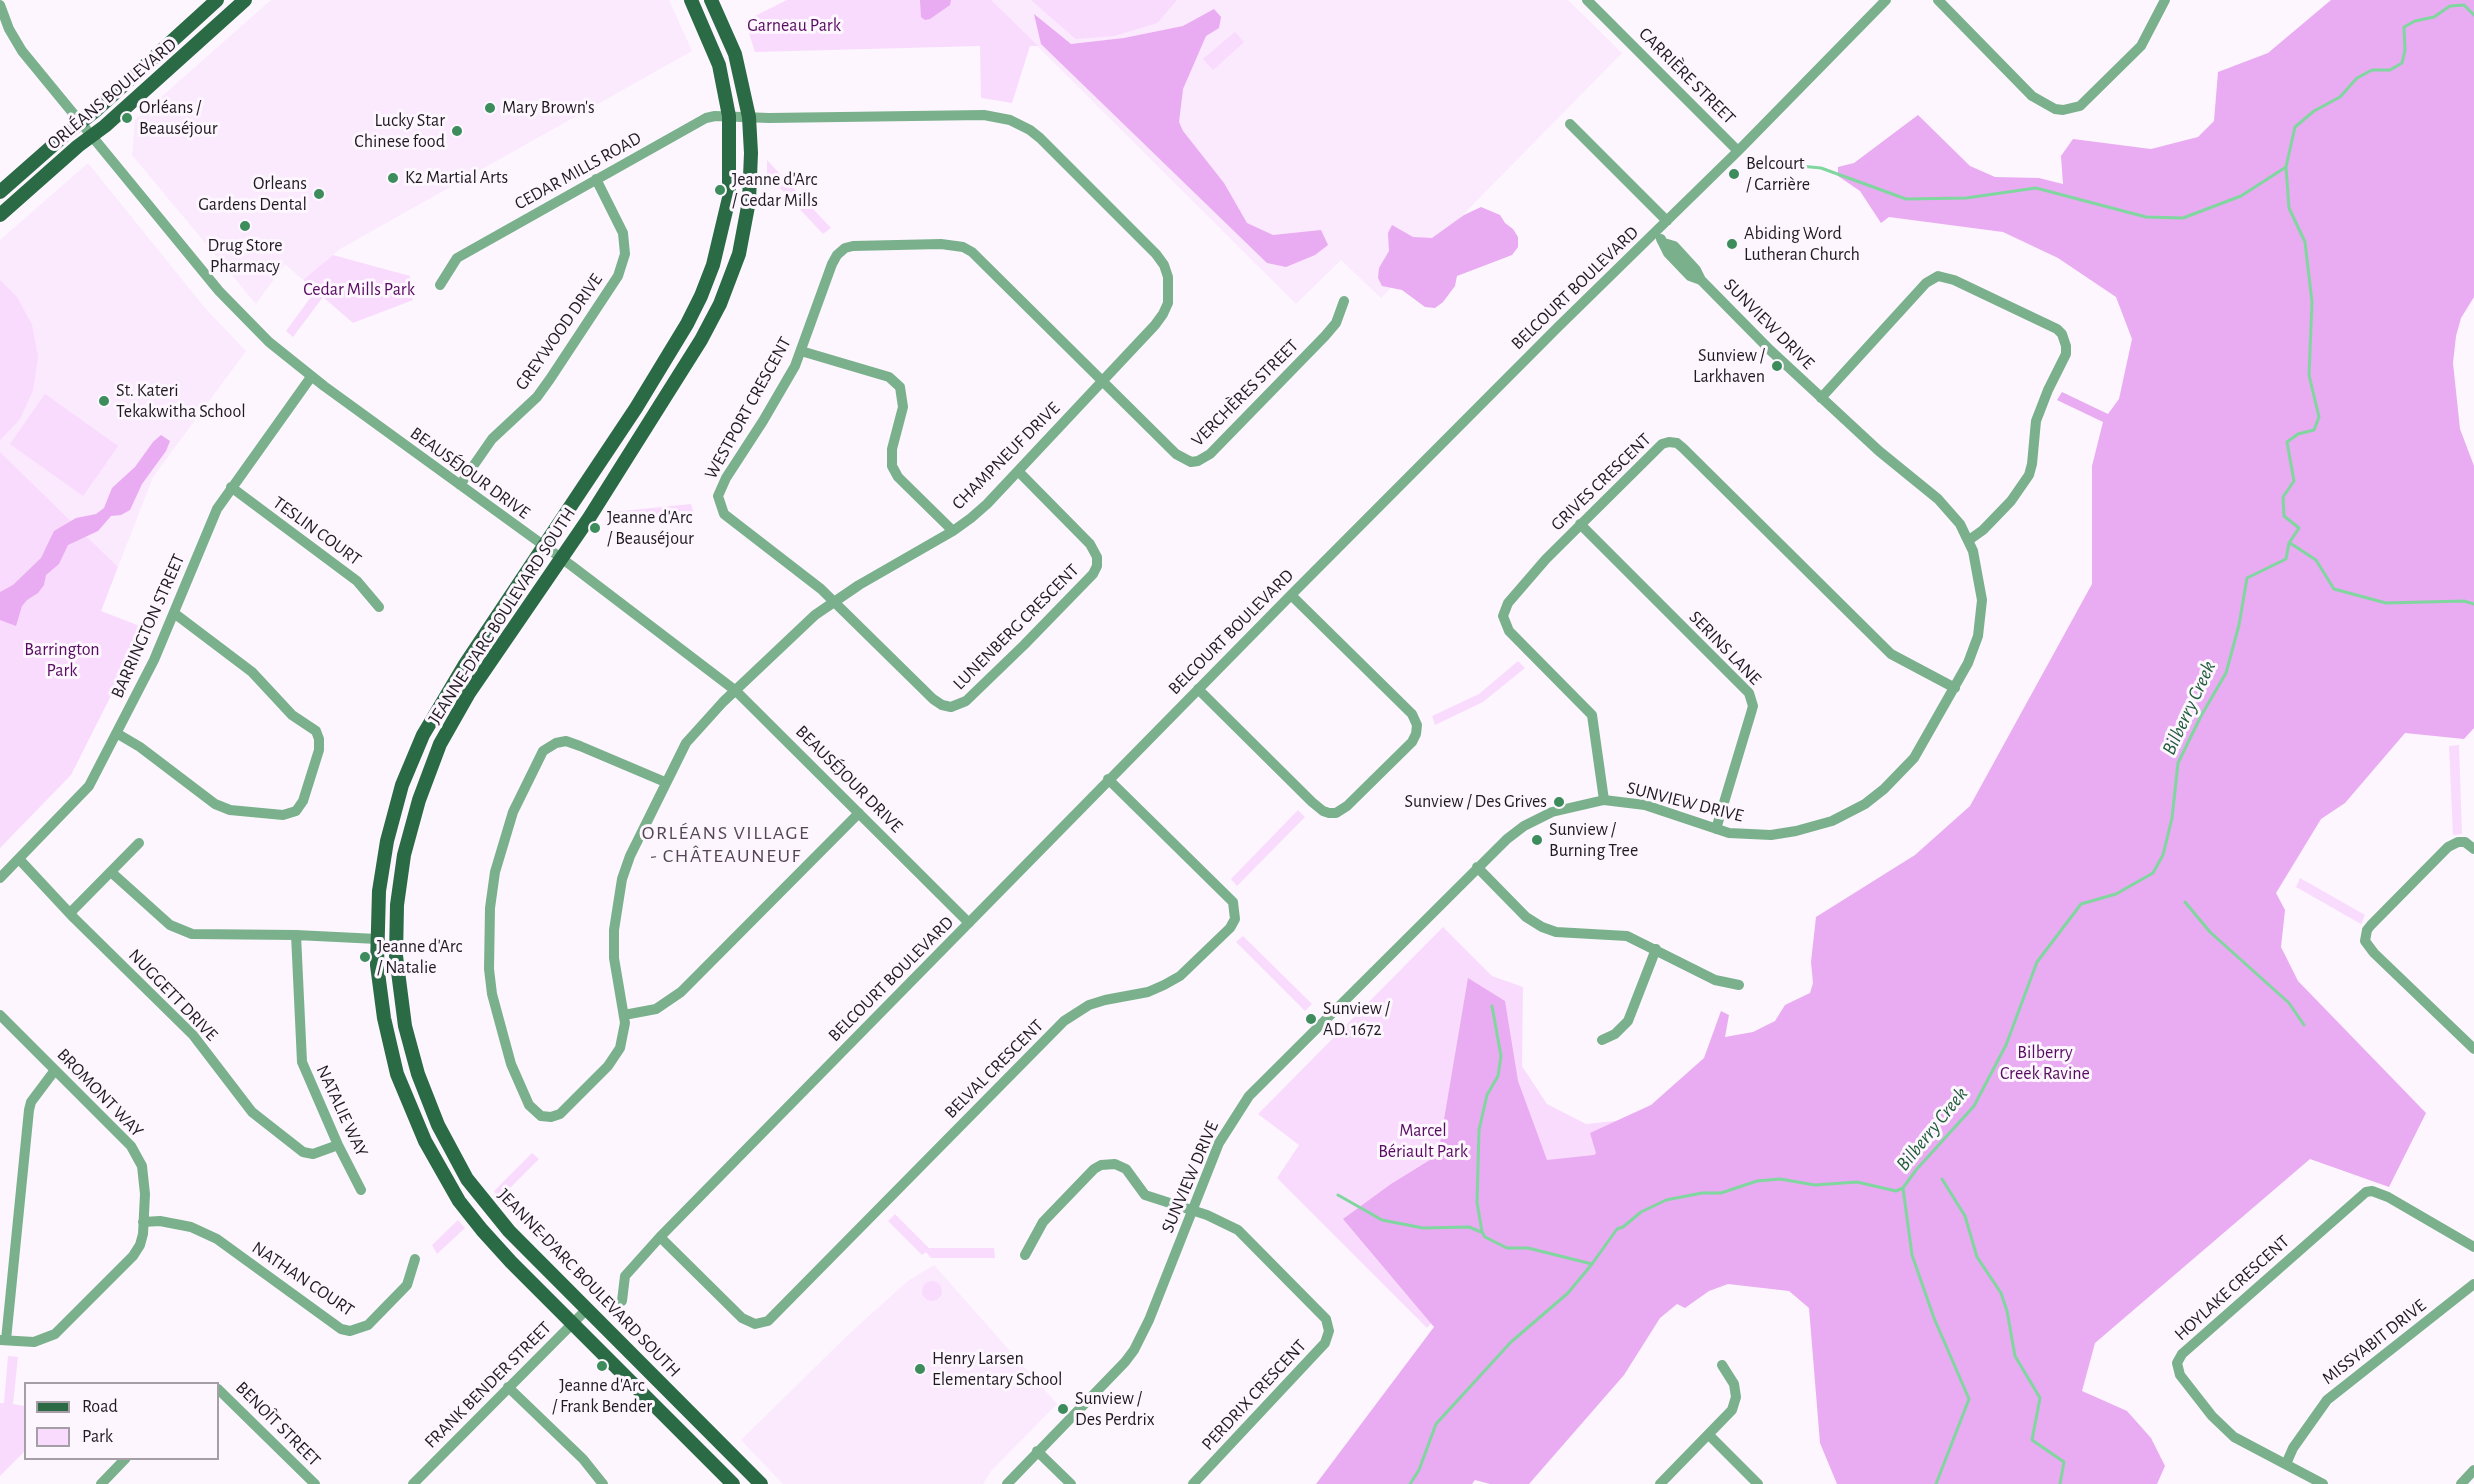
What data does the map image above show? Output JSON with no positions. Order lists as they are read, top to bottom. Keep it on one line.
{"streets":{"main road":["ORLÉANS BOULEVARD","JEANNE-D'ARC BOULEVARD SOUTH"],"street":["CARRIÈRE STREET","CEDAR MILLS ROAD","BELCOURT BOULEVARD","SUNVIEW DRIVE","GREYWOOD DRIVE","VERCHÈRES STREET","WESTPORT CRESCENT","CHAMPNEUF DRIVE","BEAUSÉJOUR DRIVE","GRIVES CRESCENT","TESLIN COURT","BARRINGTON STREET","LUNENBERG CRESCENT","SERINS LANE","NUGGETT DRIVE","BELVAL CRESCENT","BROMONT WAY","NATALIE WAY","NATHAN COURT","HOYLAKE CRESCENT","MISSYABIT DRIVE","FRANK BENDER STREET","PERDRIX CRESCENT","BENOÎT STREET"]},"crossings":[["CARRIÈRE STREET","BELCOURT BOULEVARD"],["ORLÉANS BOULEVARD","BEAUSÉJOUR DRIVE"],["CEDAR MILLS ROAD","GREYWOOD DRIVE"],["CEDAR MILLS ROAD","CHAMPNEUF DRIVE"],["CEDAR MILLS ROAD","JEANNE-D'ARC BOULEVARD SOUTH"],["BELCOURT BOULEVARD","SUNVIEW DRIVE"],["BELCOURT BOULEVARD","BEAUSÉJOUR DRIVE"],["BELCOURT BOULEVARD","BELVAL CRESCENT"],["SUNVIEW DRIVE","GRIVES CRESCENT"],["SUNVIEW DRIVE","SERINS LANE"],["SUNVIEW DRIVE","PERDRIX CRESCENT"],["GREYWOOD DRIVE","BEAUSÉJOUR DRIVE"],["VERCHÈRES STREET","WESTPORT CRESCENT"],["VERCHÈRES STREET","CHAMPNEUF DRIVE"],["WESTPORT CRESCENT","CHAMPNEUF DRIVE"],["WESTPORT CRESCENT","LUNENBERG CRESCENT"],["CHAMPNEUF DRIVE","BEAUSÉJOUR DRIVE"],["CHAMPNEUF DRIVE","JEANNE-D'ARC BOULEVARD SOUTH"],["CHAMPNEUF DRIVE","LUNENBERG CRESCENT"],["BEAUSÉJOUR DRIVE","JEANNE-D'ARC BOULEVARD SOUTH"],["BEAUSÉJOUR DRIVE","BARRINGTON STREET"],["GRIVES CRESCENT","SERINS LANE"],["TESLIN COURT","BARRINGTON STREET"],["JEANNE-D'ARC BOULEVARD SOUTH","FRANK BENDER STREET"],["BARRINGTON STREET","NUGGETT DRIVE"],["NUGGETT DRIVE","NATALIE WAY"],["BROMONT WAY","NATHAN COURT"],["HOYLAKE CRESCENT","MISSYABIT DRIVE"]],"districts":["ORLÉANS VILLAGE - CHÂTEAUNEUF"],"water":["Bilberry Creek"],"parks":["Garneau Park","Cedar Mills Park","Barrington Park","Bilberry Creek Ravine","Marcel Bériault Park"],"places":["Mary Brown's","Orléans / Beauséjour","Lucky Star Chinese food","Belcourt / Carrière","K2 Martial Arts","Jeanne d'Arc / Cedar Mills","Orleans Gardens Dental","Drug Store Pharmacy","Abiding Word Lutheran Church","Sunview / Larkhaven","St. Kateri Tekakwitha School","Jeanne d'Arc / Beauséjour","Sunview / Des Grives","Sunview / Burning Tree","Jeanne d'Arc / Natalie","Sunview / AD. 1672","Jeanne d'Arc / Frank Bender","Henry Larsen Elementary School","Sunview / Des Perdrix"],"legend":["Road","Park"]}
